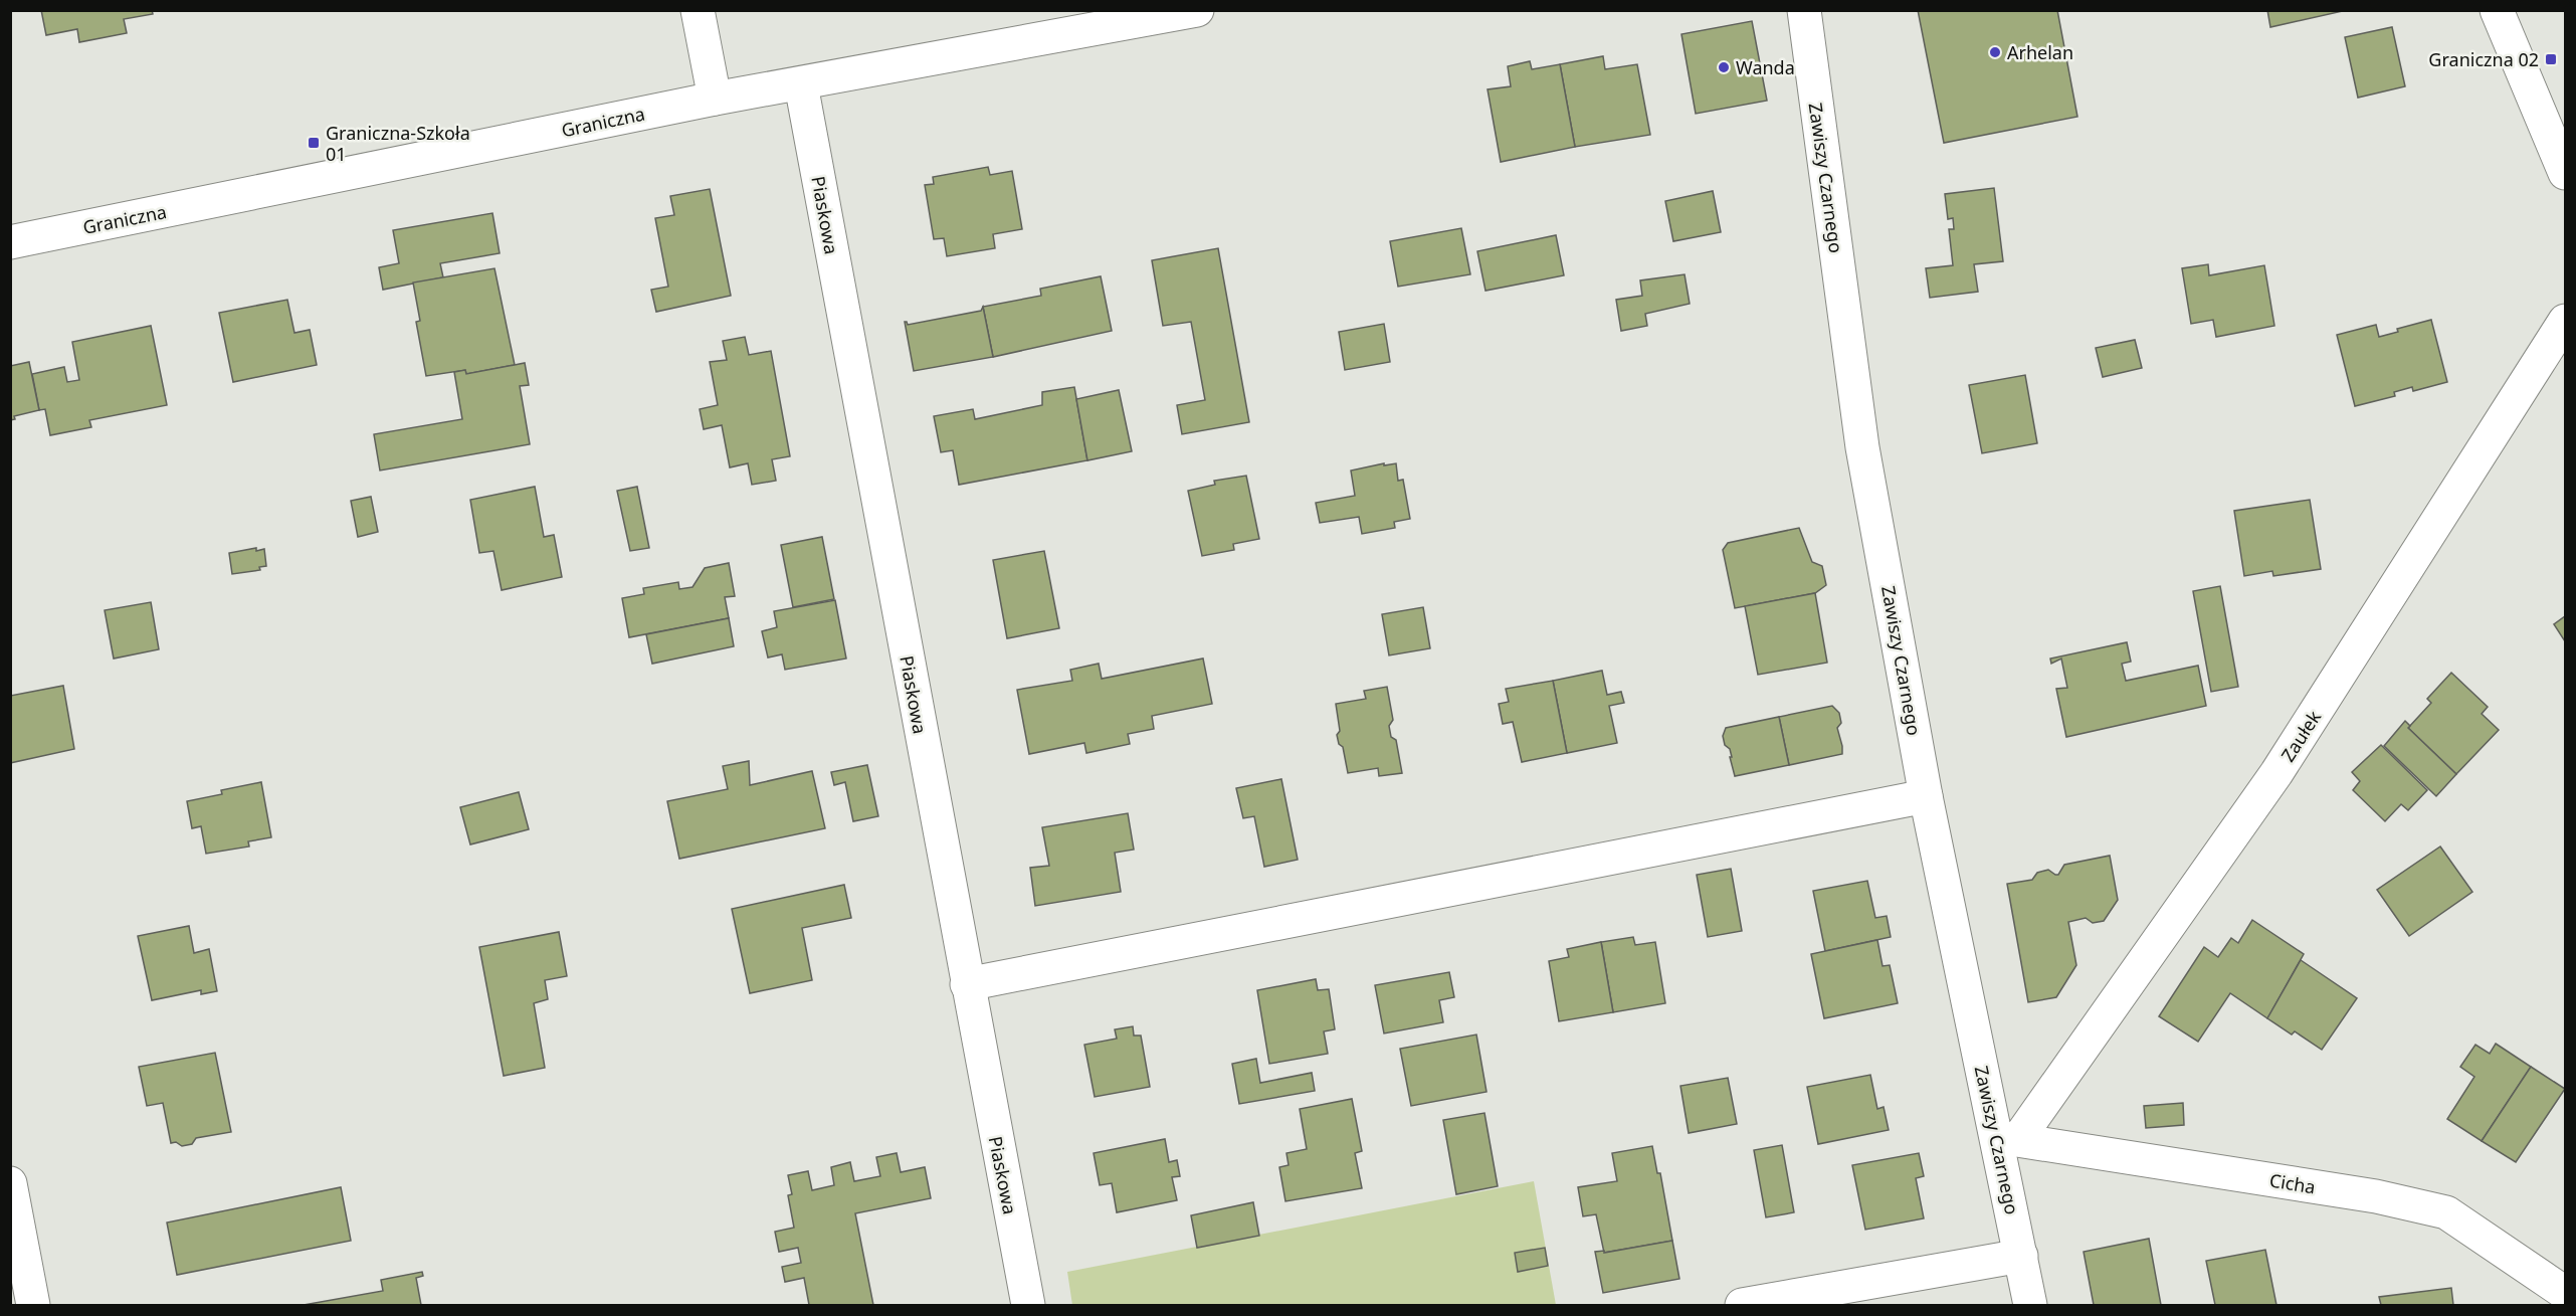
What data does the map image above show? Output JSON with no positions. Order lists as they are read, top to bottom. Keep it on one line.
{"streets":{"street":["Graniczna","Zawiszy Czarnego","Piaskowa","Zaułek","Cicha"]},"crossings":[["Graniczna","Piaskowa"],["Zawiszy Czarnego","Zaułek"],["Zawiszy Czarnego","Cicha"],["Zaułek","Cicha"]],"places":{"other":["Arhelan","Wanda"],"transit":["Graniczna 02","Graniczna-Szkoła 01"]}}
